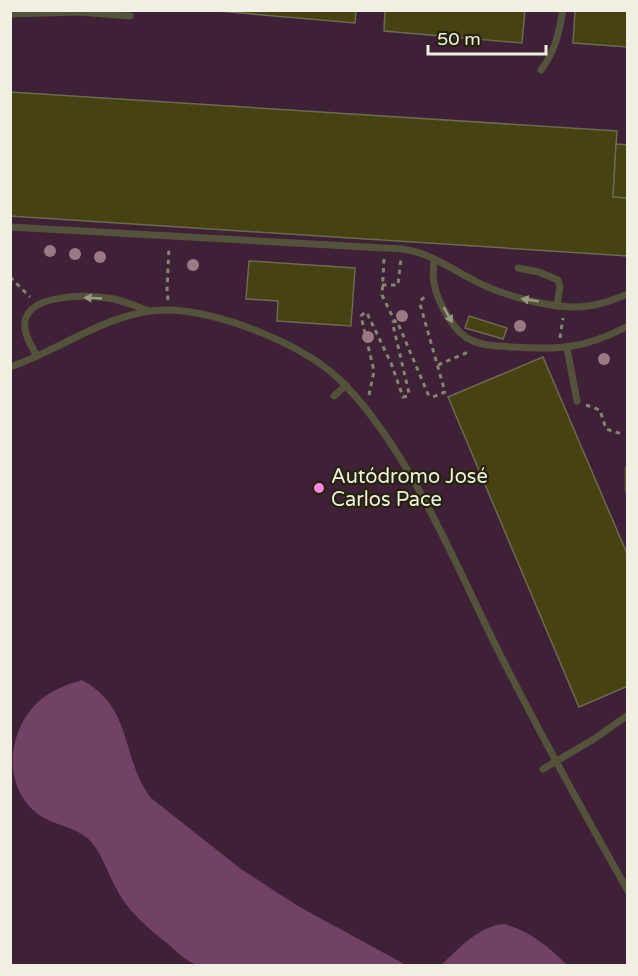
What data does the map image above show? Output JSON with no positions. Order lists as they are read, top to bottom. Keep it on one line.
{"places":["Autódromo José Carlos Pace"],"scale_bar":"50 m"}
